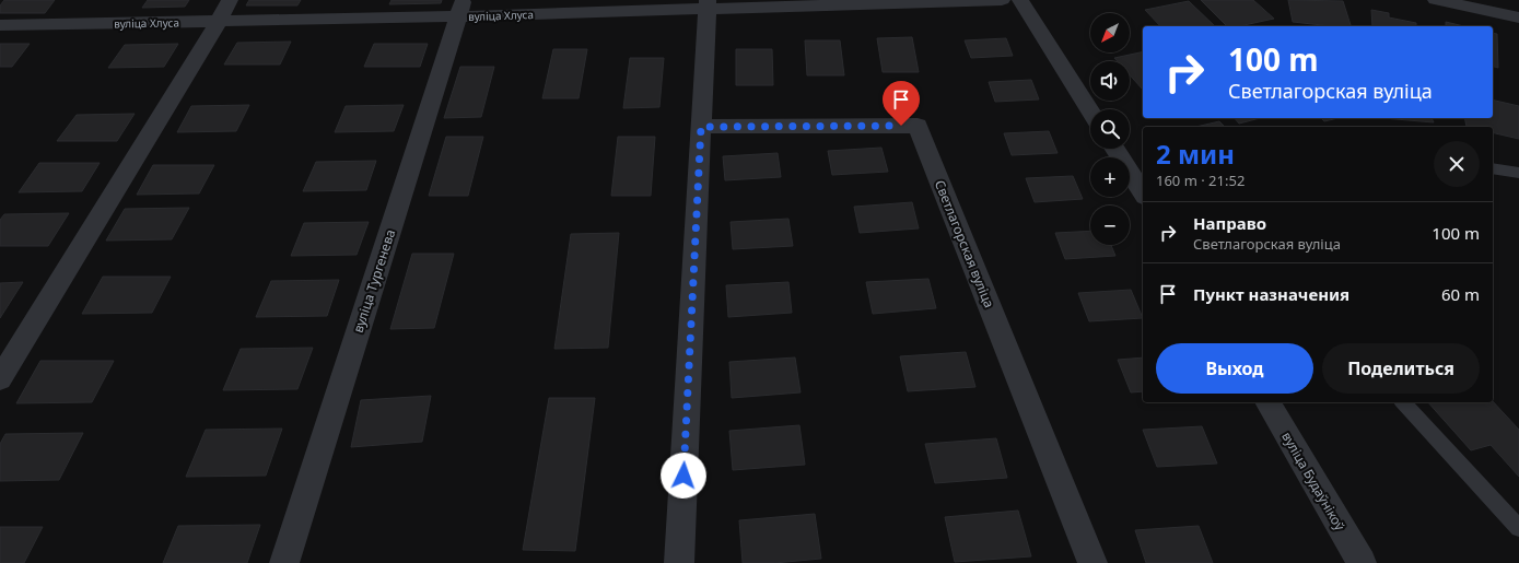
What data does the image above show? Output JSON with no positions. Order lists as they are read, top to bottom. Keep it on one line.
{"streets":{"street":["вуліца Хлуса","Светлагорская вуліца","вуліца Тургенева","вуліца Будаўнікоў"]},"crossings":[["вуліца Хлуса","вуліца Тургенева"]],"north":"bottom left","page":{"map_buttons":["+","−"],"turn":["100 m","Светлагорская вуліца"],"heading":["2 мин","160 m · 21:52"],"list":[{"name":"Направо","note":"Светлагорская вуліца","value":"100 m"},{"name":"Пункт назначения","value":"60 m"}],"buttons":["Выход","Поделиться"]}}
